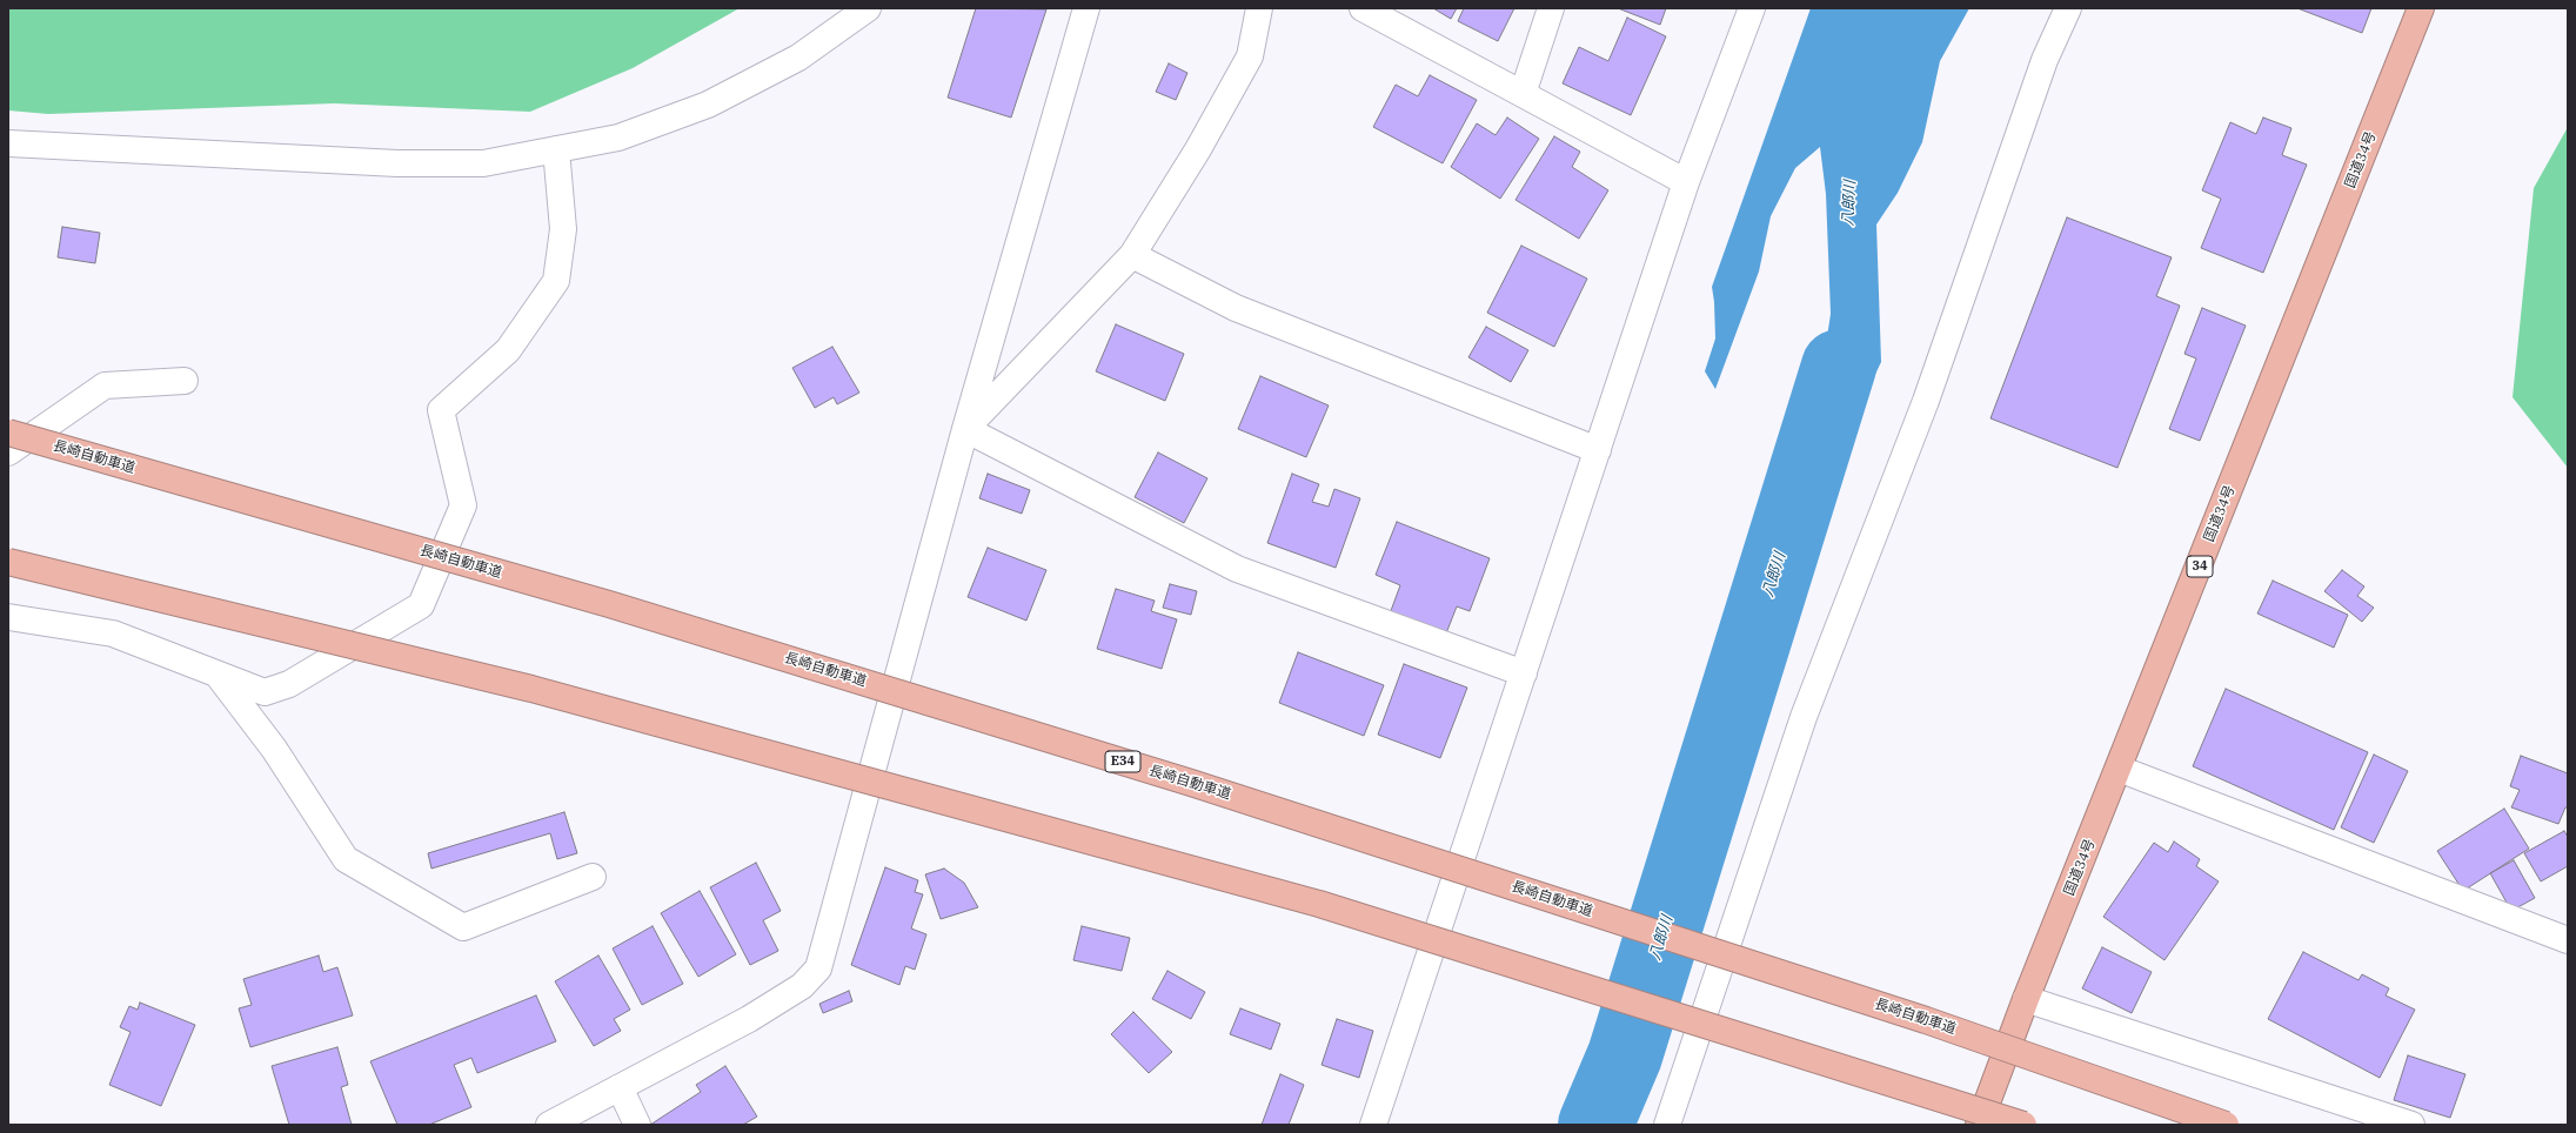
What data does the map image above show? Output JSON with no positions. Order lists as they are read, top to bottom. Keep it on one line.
{"streets":{"highway":["国道34号","長崎自動車道","34","E34"]},"water":["八郎川"]}
